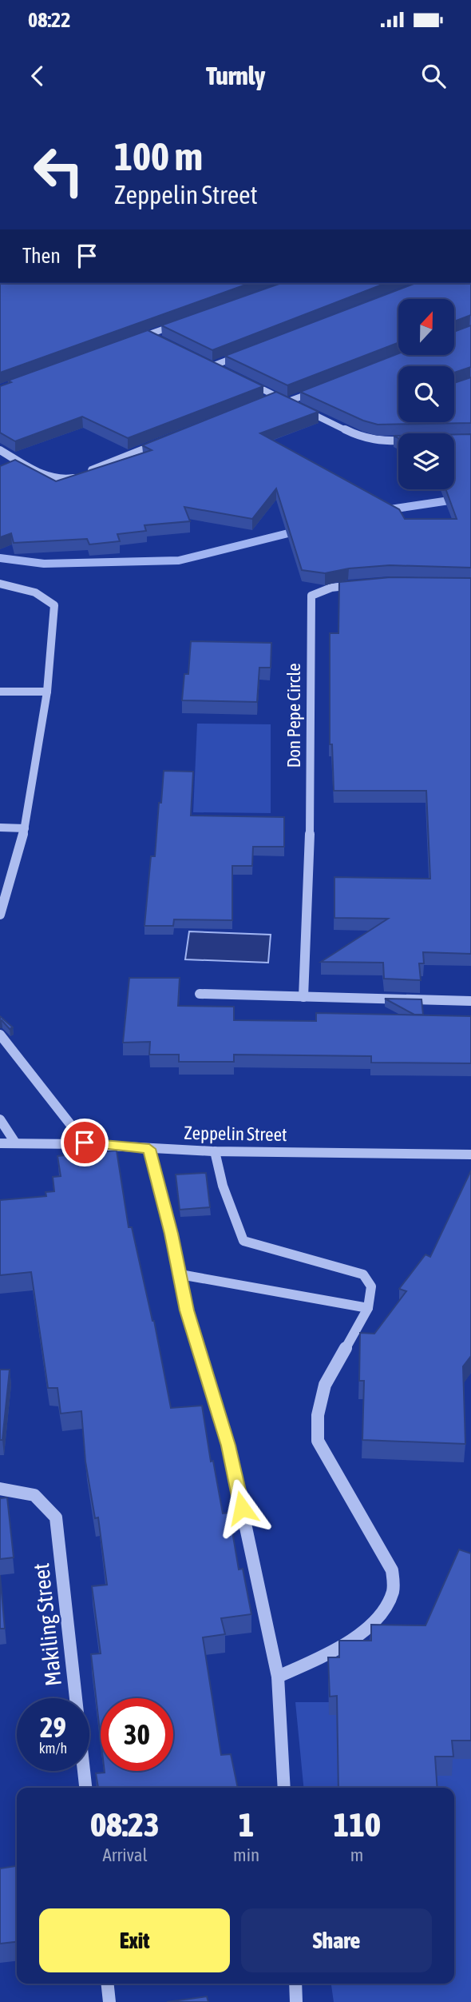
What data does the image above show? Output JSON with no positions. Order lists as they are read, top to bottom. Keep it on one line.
{"streets":{"street":["Don Pepe Circle","Zeppelin Street","Makiling Street"]},"north":"top","page":{"status":"08:22","header":"Turnly","turn":["100 m","Zeppelin Street"],"then":"Then","speed":"29 km/h","limit":"30","eta":["08:23","Arrival","1","min","110","m"],"buttons":["Exit","Share"]}}
